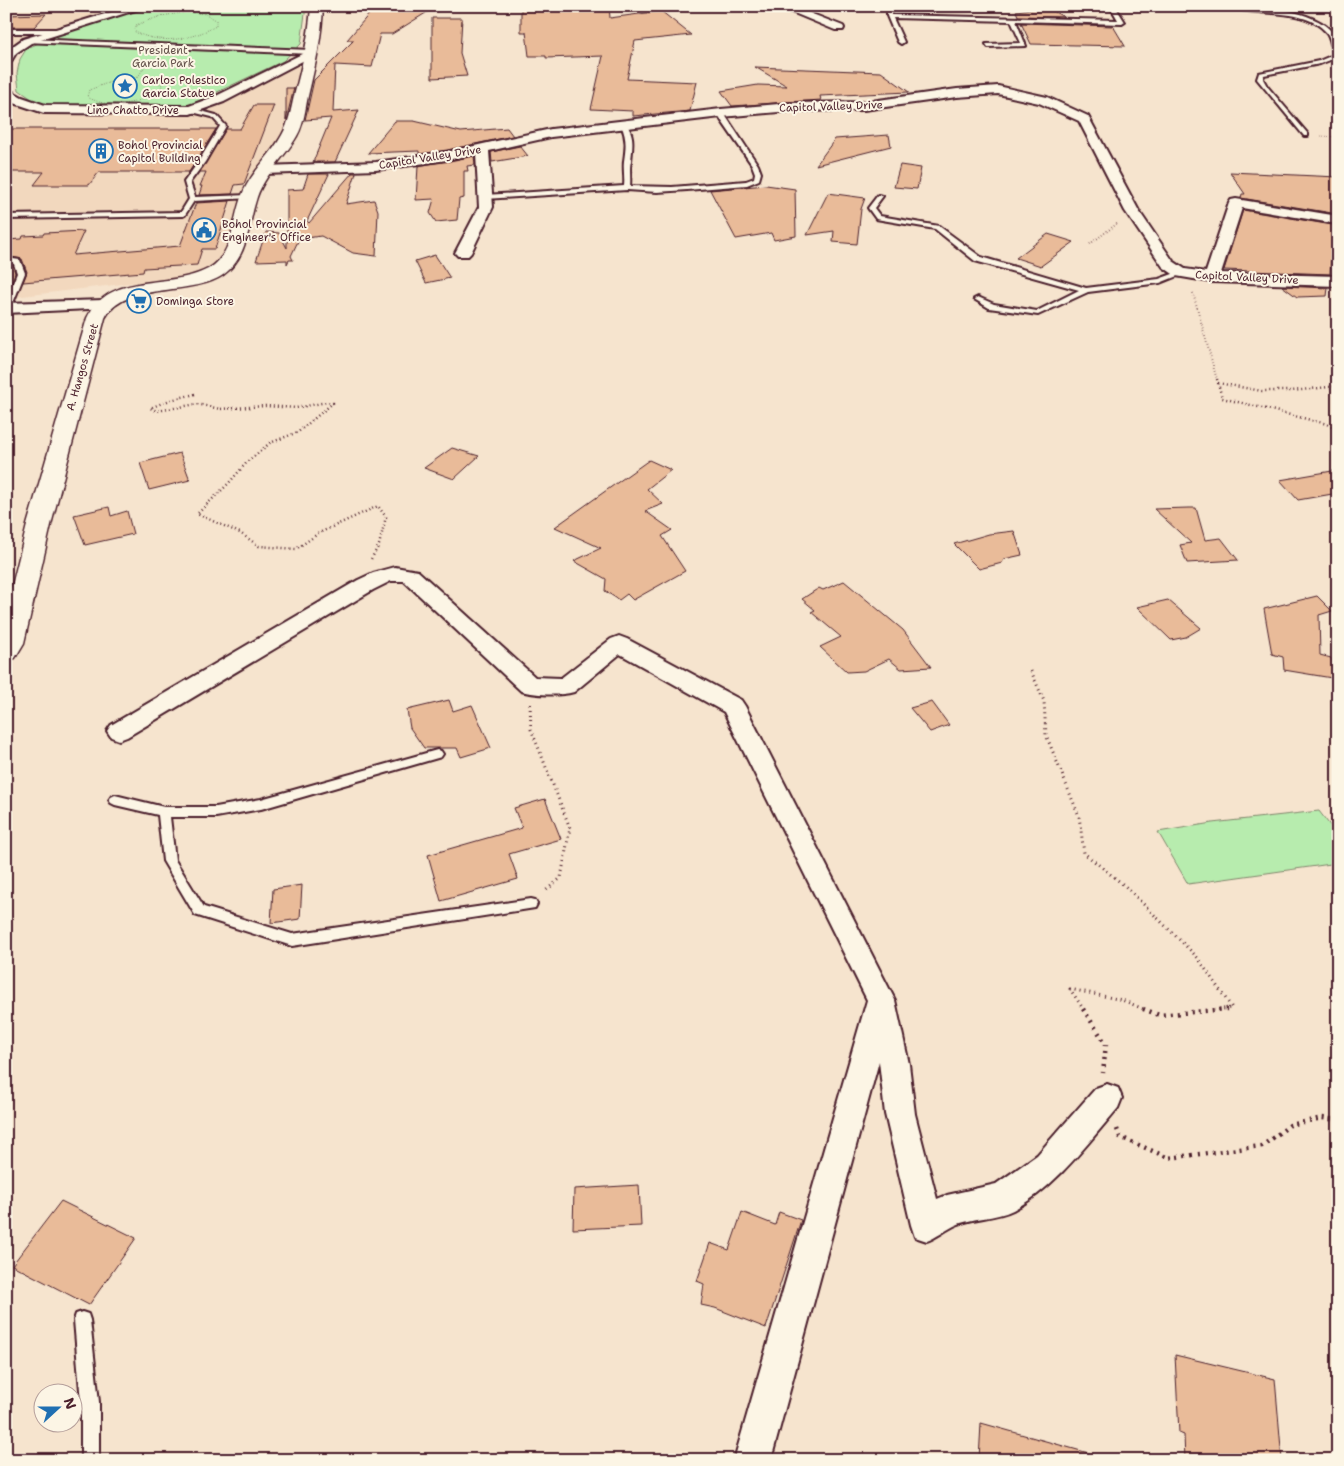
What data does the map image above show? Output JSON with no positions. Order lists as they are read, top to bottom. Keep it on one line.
{"streets":{"street":["Capitol Valley Drive","Lino Chatto Drive","A. Hangos Street"]},"parks":["President Garcia Park"],"places":{"place":["Carlos Polestico Garcia Statue"],"building":["Bohol Provincial Capitol Building"],"public building":["Bohol Provincial Engineer's Office"],"supermarket":["Dominga Store"]},"north":"right"}
